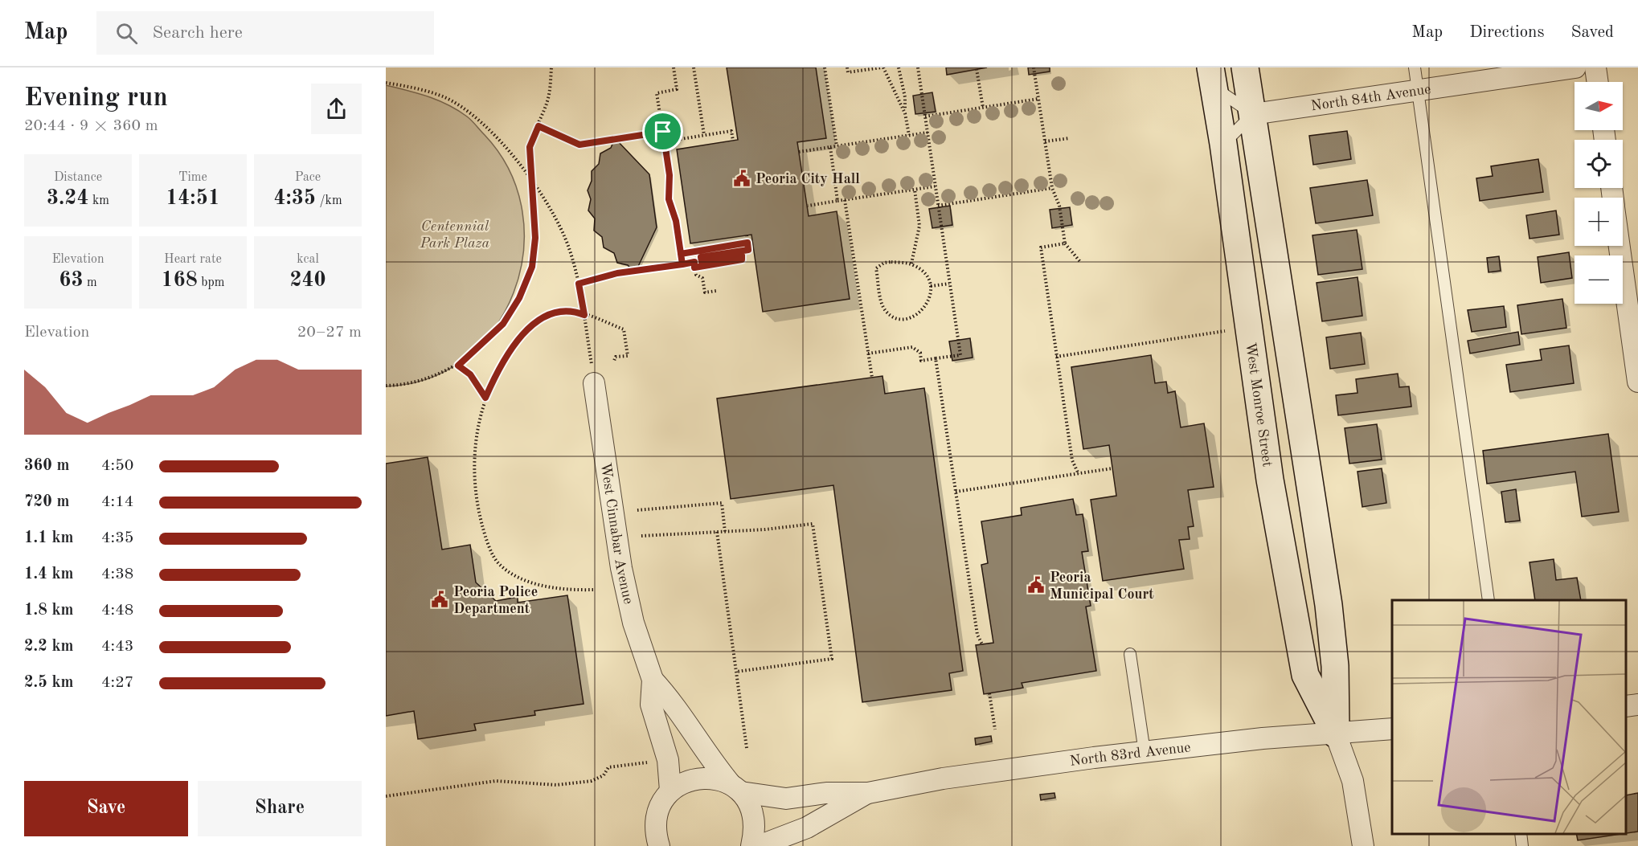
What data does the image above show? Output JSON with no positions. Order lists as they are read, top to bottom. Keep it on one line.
{"streets":{"street":["North 84th Avenue","West Monroe Street","West Cinnabar Avenue","North 83rd Avenue"]},"crossings":[["North 84th Avenue","West Monroe Street"],["West Monroe Street","North 83rd Avenue"],["West Cinnabar Avenue","North 83rd Avenue"]],"parks":["Centennial Park Plaza"],"places":{"public building":["Peoria City Hall","Peoria Municipal Court","Peoria Police Department"]},"north":"right","page":{"header":"Map","search":"Search here","nav":["Map","Directions","Saved"],"heading":["Evening run","20:44 · 9 × 360 m"],"map_buttons":["+","−"],"stats":[["Distance","3.24 km"],["Time","14:51"],["Pace","4:35 /km"],["Elevation","63 m"],["Heart rate","168 bpm"],["kcal","240"]],"chart":["Elevation","20–27 m"],"list":[{"name":"360 m","note":"4:50"},{"name":"720 m","note":"4:14"},{"name":"1.1 km","note":"4:35"},{"name":"1.4 km","note":"4:38"},{"name":"1.8 km","note":"4:48"},{"name":"2.2 km","note":"4:43"},{"name":"2.5 km","note":"4:27"}],"buttons":["Save","Share"]}}
